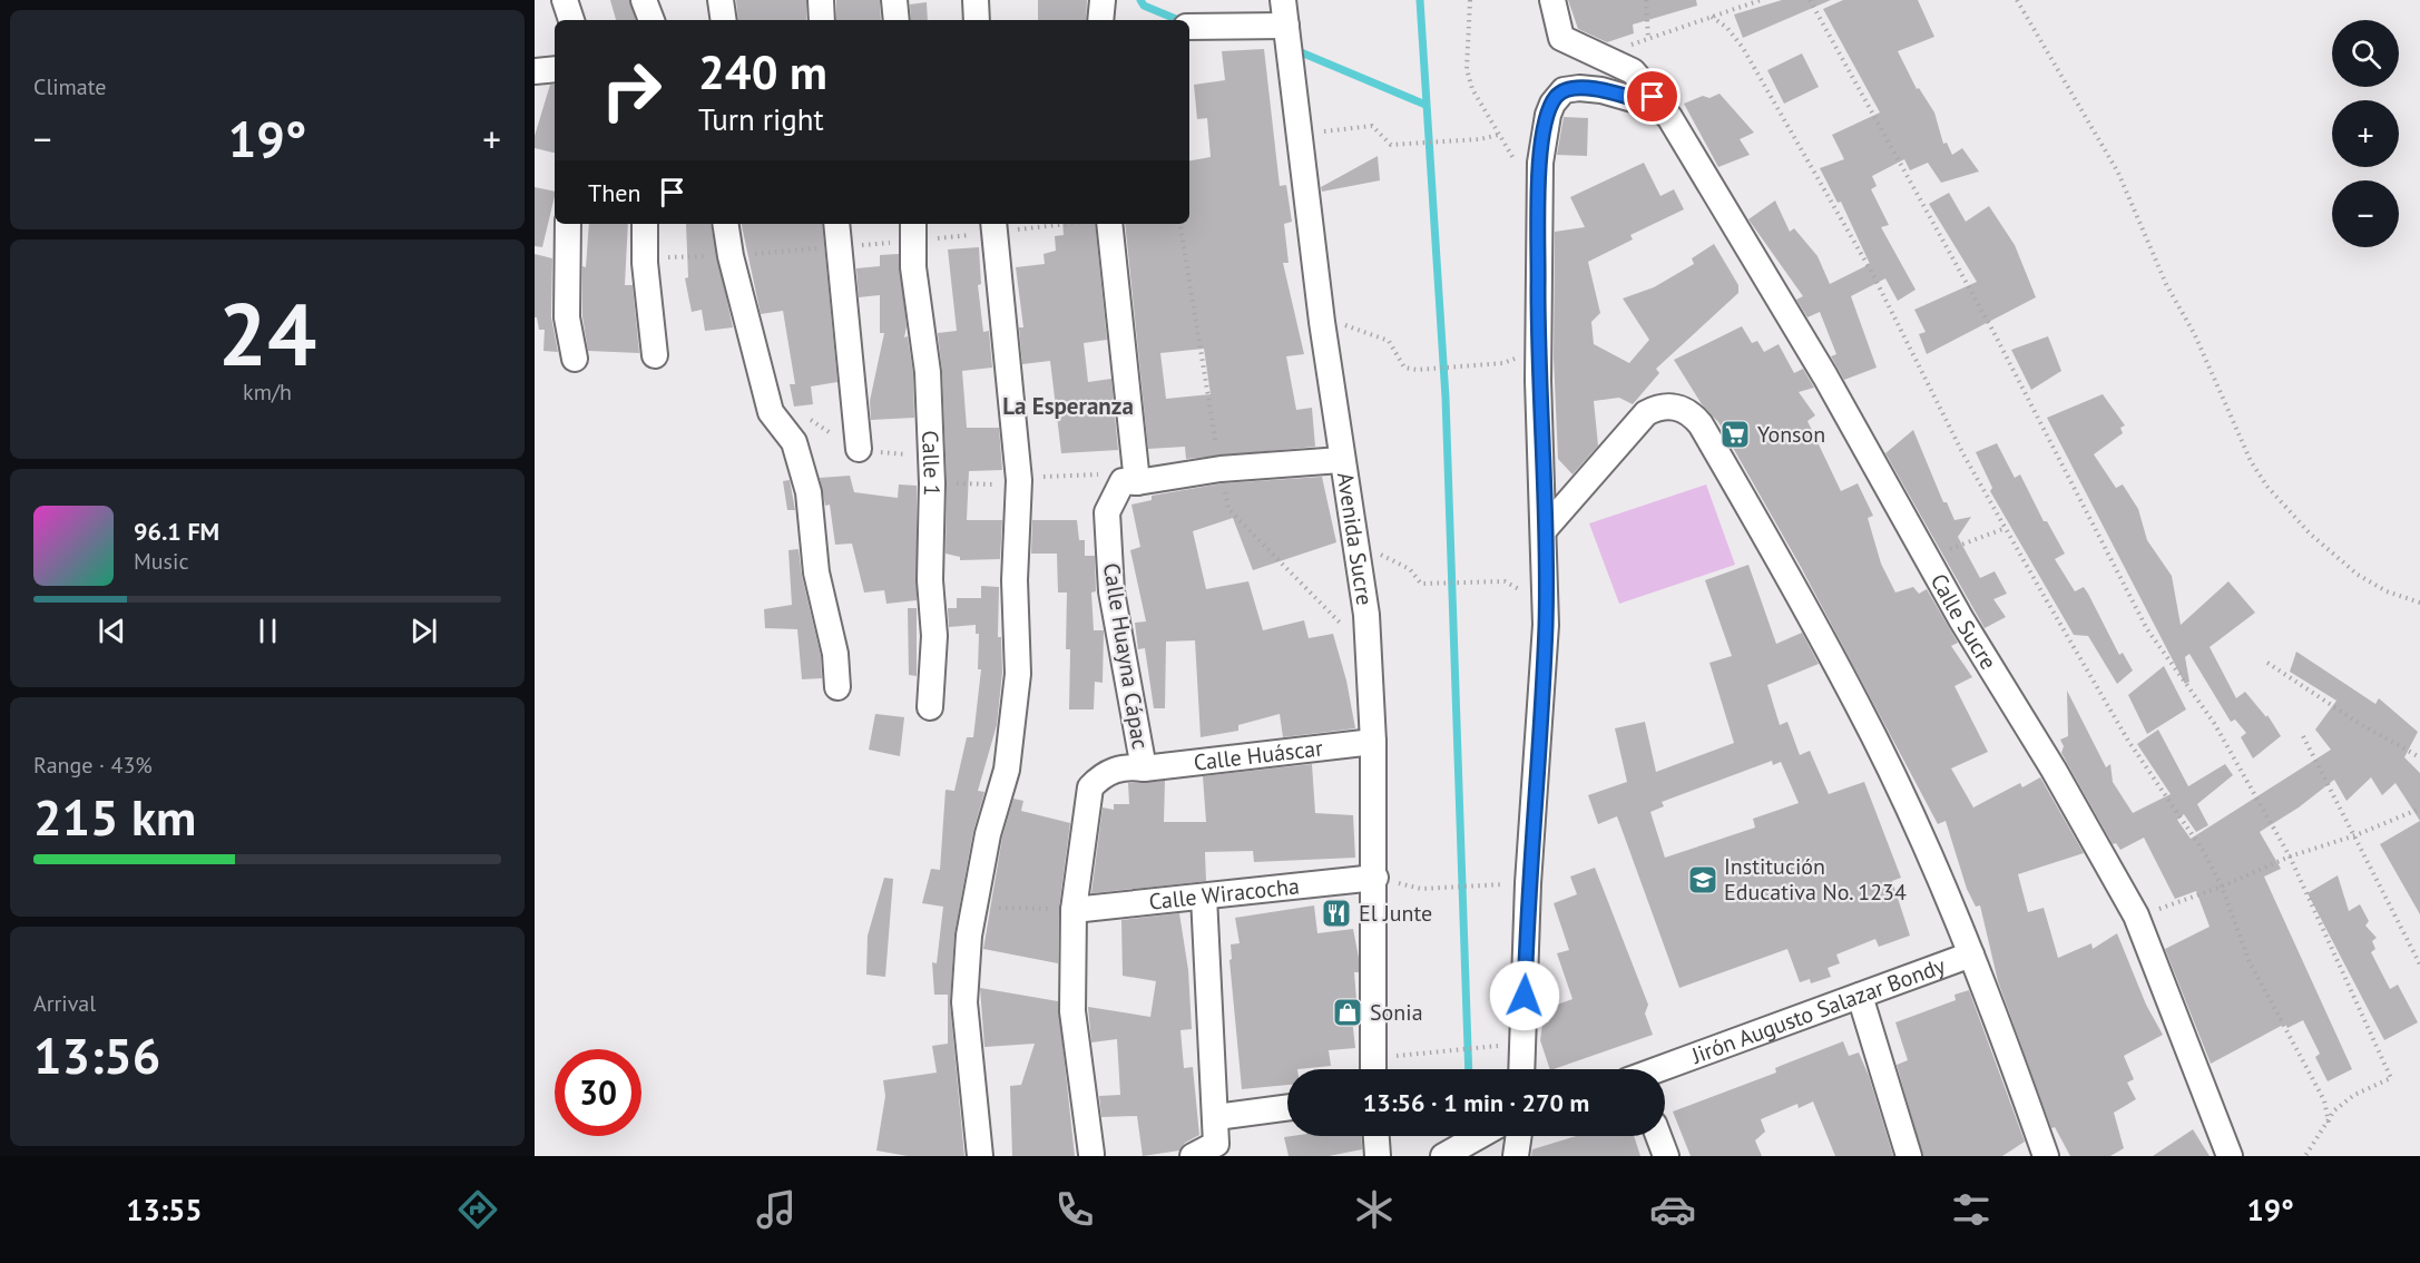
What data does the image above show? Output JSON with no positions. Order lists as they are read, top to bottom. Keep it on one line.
{"streets":{"street":["Calle 1","Avenida Sucre","Calle Sucre","Calle Huayna Cápac","Calle Huáscar","Calle Wiracocha","Jirón Augusto Salazar Bondy"]},"crossings":[["Avenida Sucre","Calle Huayna Cápac"],["Avenida Sucre","Calle Huáscar"],["Avenida Sucre","Calle Wiracocha"],["Calle Huayna Cápac","Calle Huáscar"],["Calle Huáscar","Calle Wiracocha"]],"districts":["La Esperanza"],"places":{"supermarket":["Yonson"],"school or university":["Institución Educativa No. 1234"],"restaurant":["El Junte"],"shop":["Sonia"]},"page":{"tile":["Climate",["24","km/h"],["Range · 43%","215 km"],["Arrival","13:56"]],"map_buttons":["+","−"],"turn":["240 m","Turn right"],"heat":["−","19°","+"],"then":"Then","song":["96.1 FM","Music"],"limit":"30","trip":"13:56 · 1 min · 270 m","tabs":["13:55","19°"]}}
